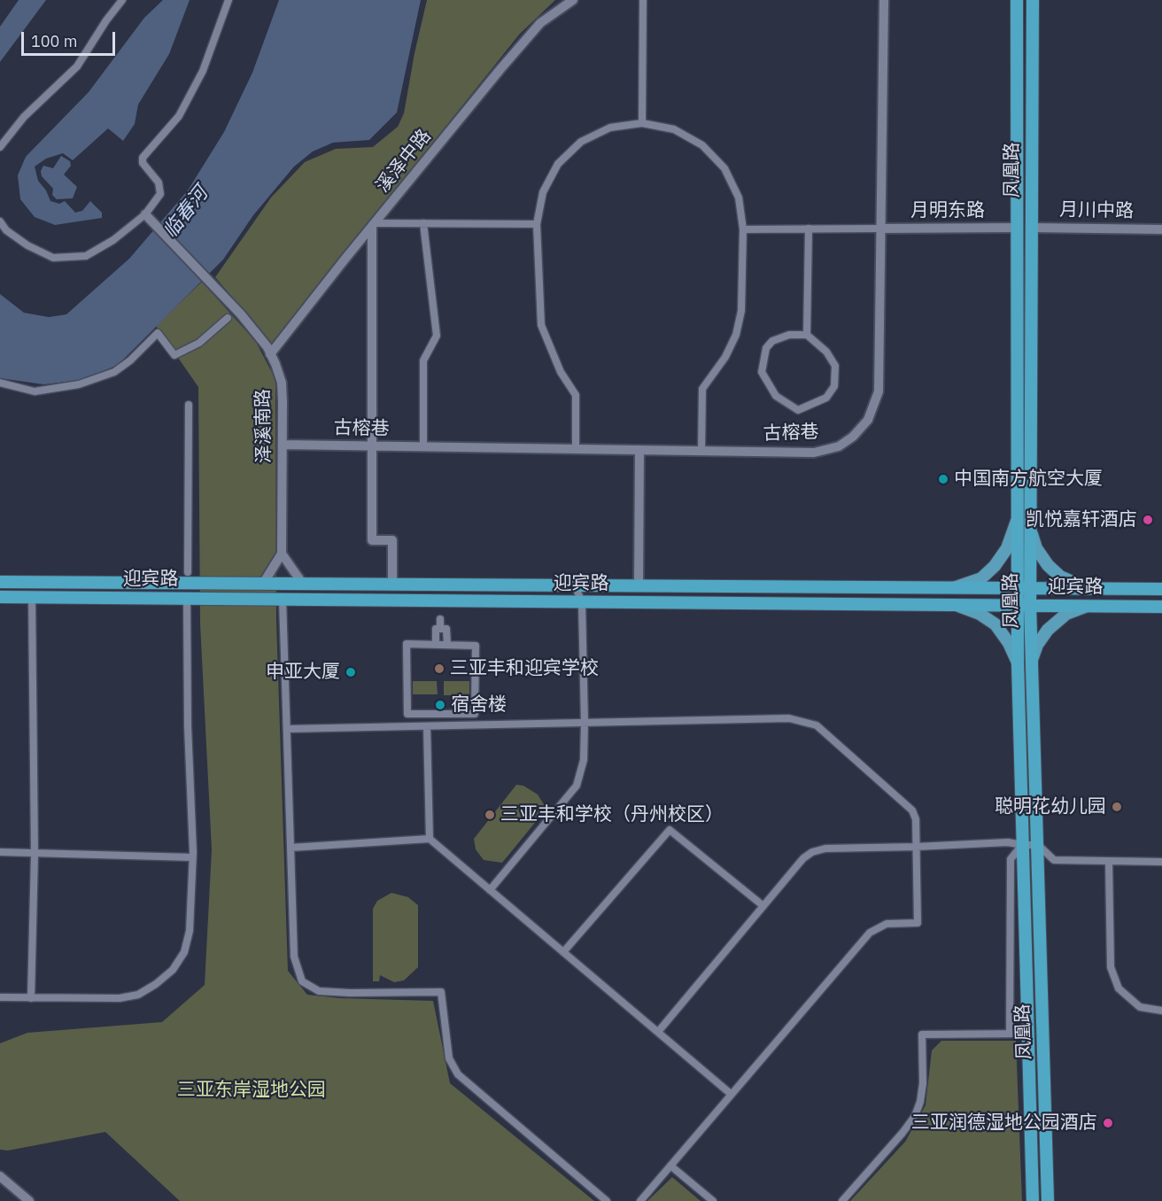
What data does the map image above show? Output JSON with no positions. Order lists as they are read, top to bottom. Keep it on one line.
{"streets":{"highway":["凤凰路","迎宾路"],"street":["溪泽中路","月明东路","月川中路","泽溪南路","古榕巷"]},"crossings":[["溪泽中路","泽溪南路"],["凤凰路","月明东路"],["凤凰路","月川中路"],["凤凰路","迎宾路"],["月明东路","古榕巷"],["泽溪南路","古榕巷"]],"water":["临春河"],"parks":["三亚东岸湿地公园"],"places":["中国南方航空大厦","凯悦嘉轩酒店","三亚丰和迎宾学校","申亚大厦","宿舍楼","聪明花幼儿园","三亚丰和学校（丹州校区）","三亚润德湿地公园酒店"],"scale_bar":"100 m"}
